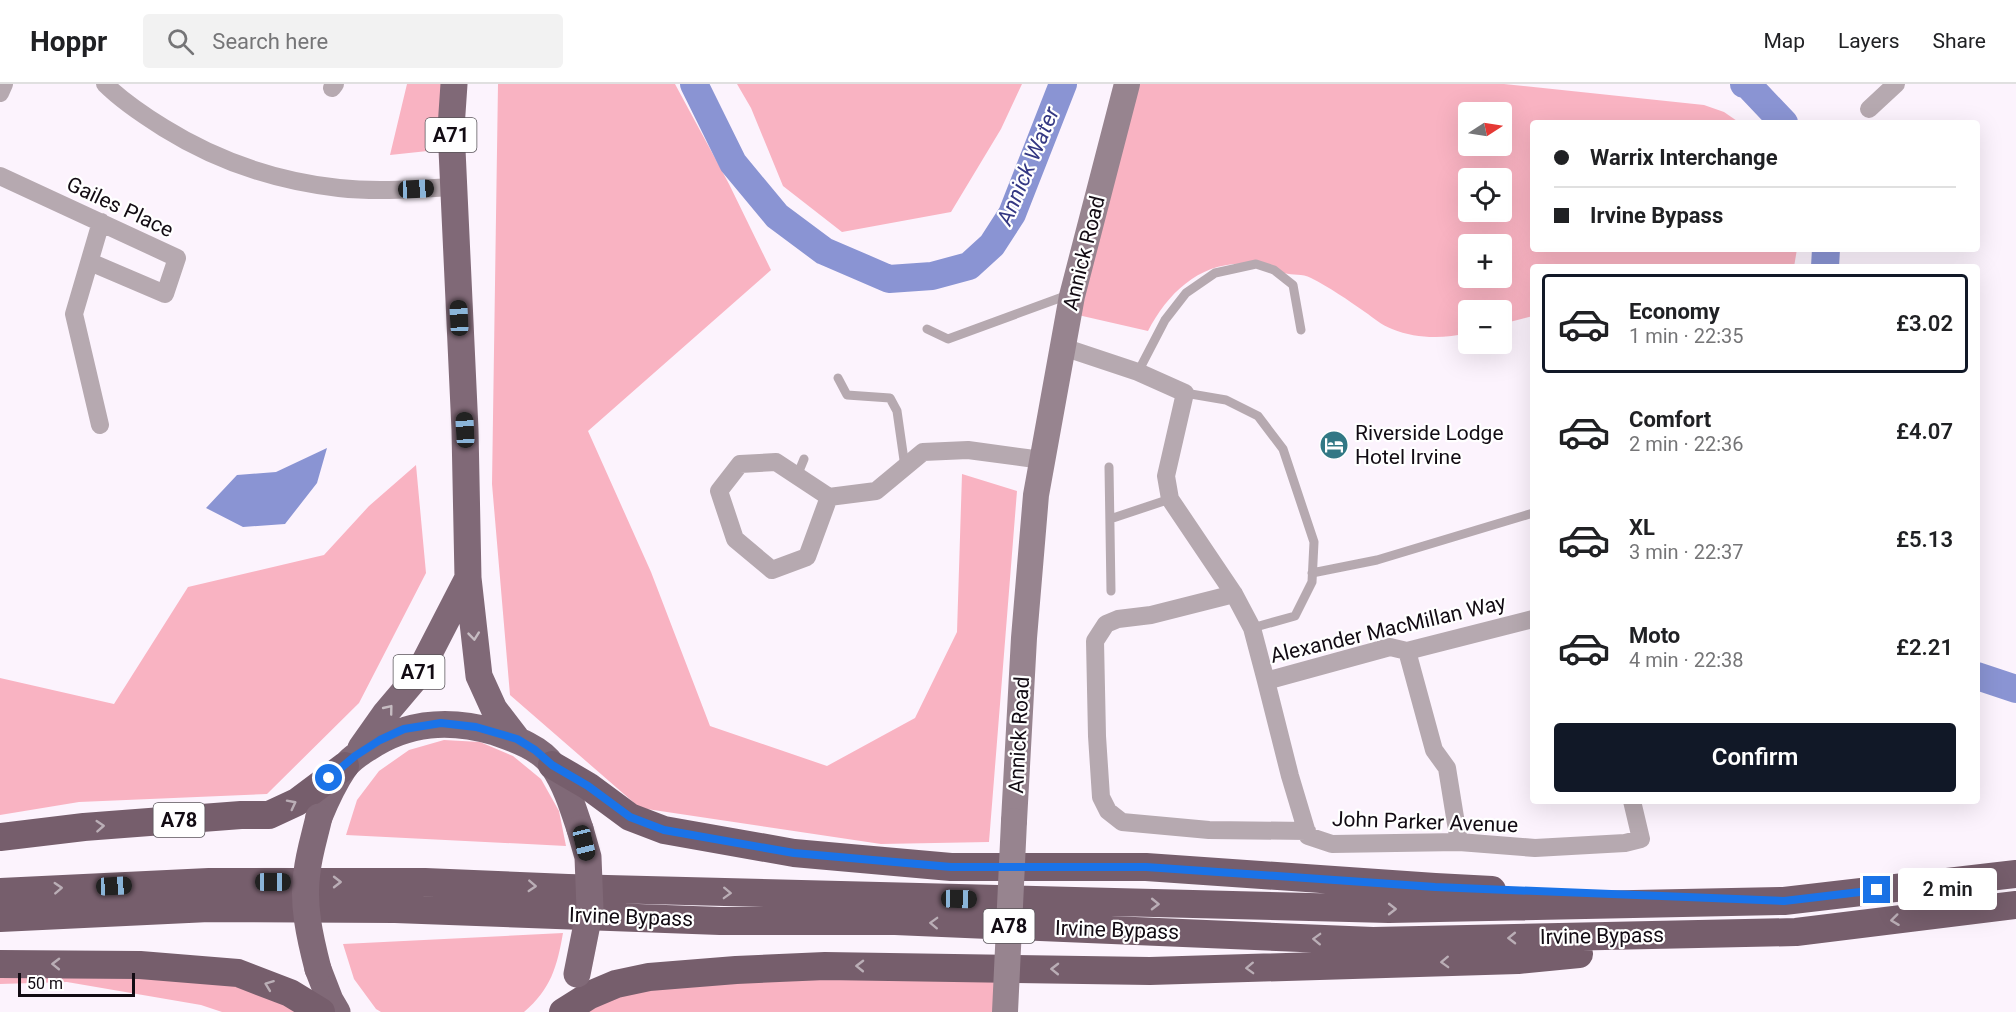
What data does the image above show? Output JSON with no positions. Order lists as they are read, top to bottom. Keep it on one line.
{"streets":{"highway":["A78","Irvine Bypass"],"main road":["A71","Annick Road"],"street":["Gailes Place","Alexander MacMillan Way","John Parker Avenue"]},"crossings":[["A71","A78"],["Alexander MacMillan Way","John Parker Avenue"],["A78","Irvine Bypass"]],"water":["Annick Water"],"places":{"hotel":["Riverside Lodge Hotel Irvine"]},"scale_bar":"50 m","north":"right","page":{"header":"Hoppr","search":"Search here","nav":["Map","Layers","Share"],"map_buttons":["+","−"],"banner":["Warrix Interchange","Irvine Bypass"],"list":[{"name":"Economy","note":"1 min · 22:35","value":"£3.02"},{"name":"Comfort","note":"2 min · 22:36","value":"£4.07"},{"name":"XL","note":"3 min · 22:37","value":"£5.13"},{"name":"Moto","note":"4 min · 22:38","value":"£2.21"}],"buttons":"Confirm","bubble":"2 min","scale":"50 m"}}
